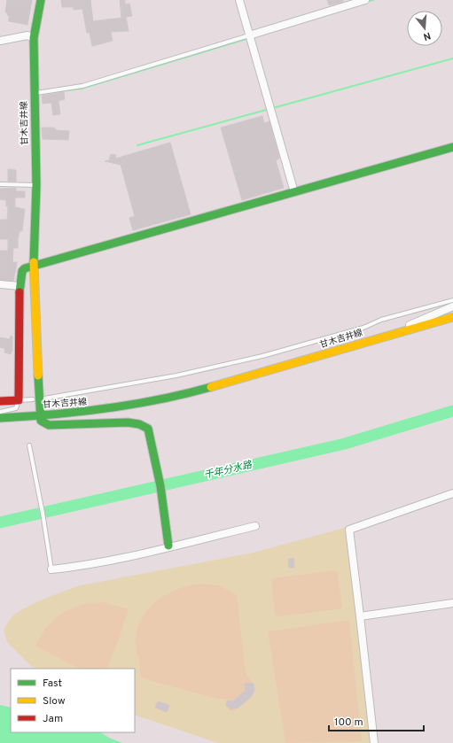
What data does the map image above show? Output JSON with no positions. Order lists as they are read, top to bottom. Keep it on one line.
{"streets":{"street":["甘木吉井線"]},"water":["千年分水路"],"legend":["Fast","Slow","Jam"],"scale_bar":"100 m","north":"bottom"}
